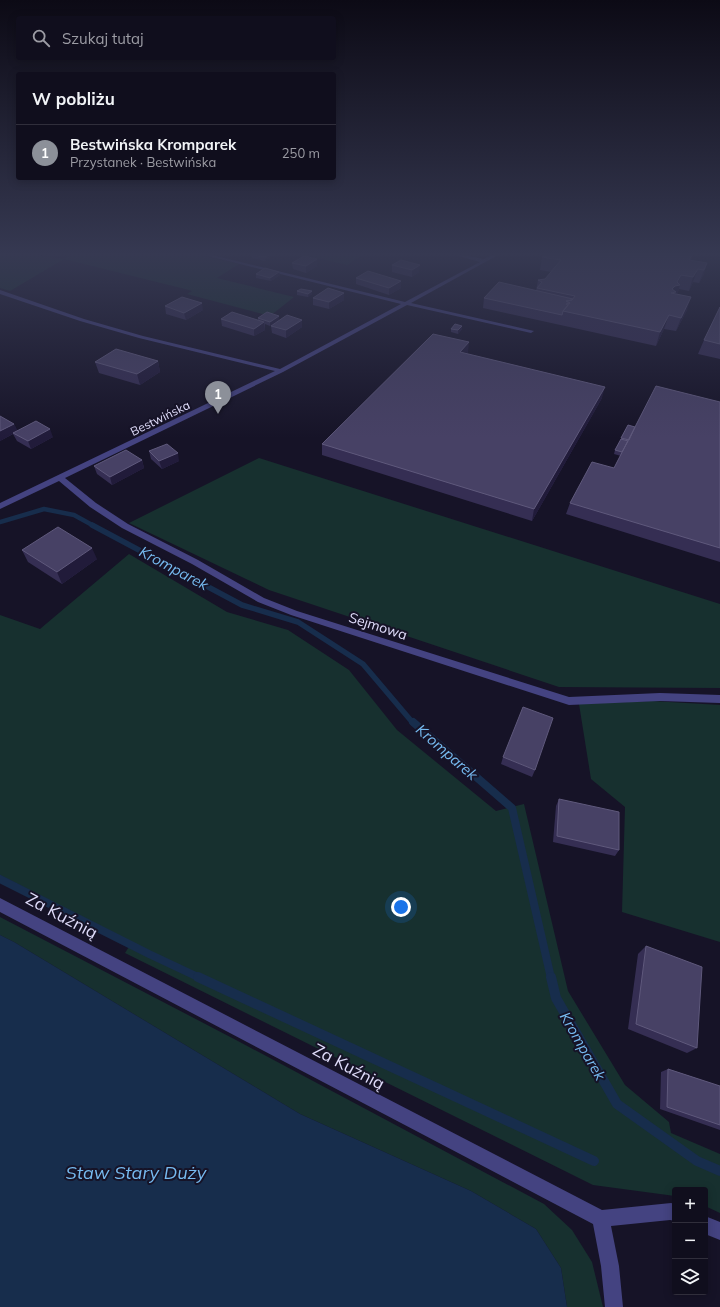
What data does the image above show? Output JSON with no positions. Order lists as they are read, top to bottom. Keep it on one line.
{"streets":{"street":["Bestwińska","Sejmowa","Za Kuźnią"]},"crossings":[["Bestwińska","Sejmowa"]],"water":["Kromparek","Staw Stary Duży"],"page":{"search":"Szukaj tutaj","heading":"W pobliżu","list":[{"mark":"1","name":"Bestwińska Kromparek","note":"Przystanek · Bestwińska","value":"250 m"}],"pins":"1","map_buttons":["+","−"]}}
